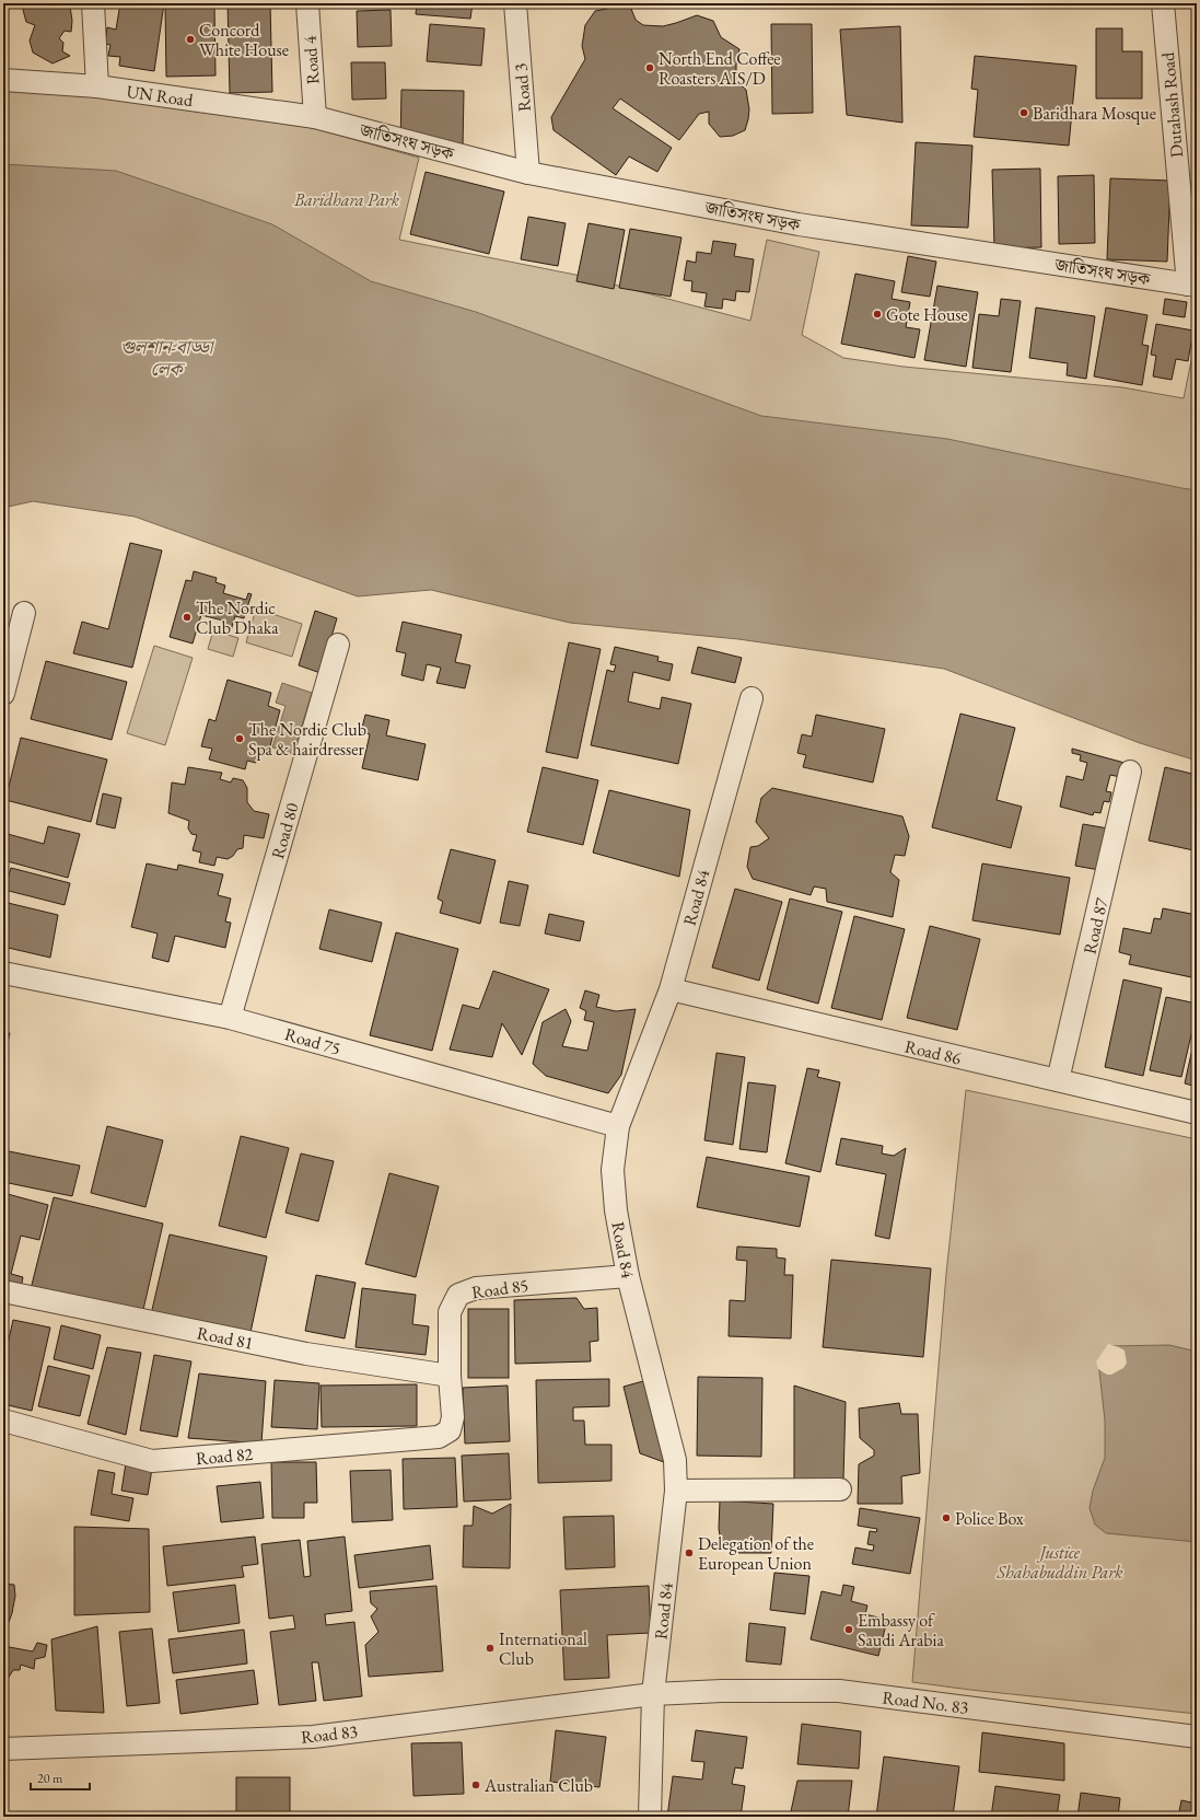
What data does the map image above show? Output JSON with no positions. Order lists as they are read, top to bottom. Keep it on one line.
{"streets":{"street":["Road 4","Road 3","UN Road","Dutabash Road","জাতিসংঘ সড়ক","Road 80","Road 84","Road 87","Road 75","Road 86","Road 85","Road 81","Road 82","Road No. 83","Road 83"]},"crossings":[["Road 4","UN Road"],["Road 4","জাতিসংঘ সড়ক"],["Road 3","জাতিসংঘ সড়ক"],["UN Road","জাতিসংঘ সড়ক"],["Dutabash Road","জাতিসংঘ সড়ক"],["Road 80","Road 75"],["Road 84","Road 75"],["Road 84","Road 86"],["Road 84","Road 85"],["Road 84","Road No. 83"],["Road 84","Road 83"],["Road 87","Road 86"],["Road 85","Road 81"],["Road 85","Road 82"],["Road No. 83","Road 83"]],"water":["গুলশান-বাড্ডা লেক"],"parks":["Baridhara Park","Justice Shahabuddin Park"],"places":["Concord White House","North End Coffee Roasters AIS/D","Baridhara Mosque","Gote House","The Nordic Club Dhaka","The Nordic Club Spa & hairdresser","Police Box","Delegation of the European Union","Embassy of Saudi Arabia","International Club","Australian Club"],"scale_bar":"20 m"}
